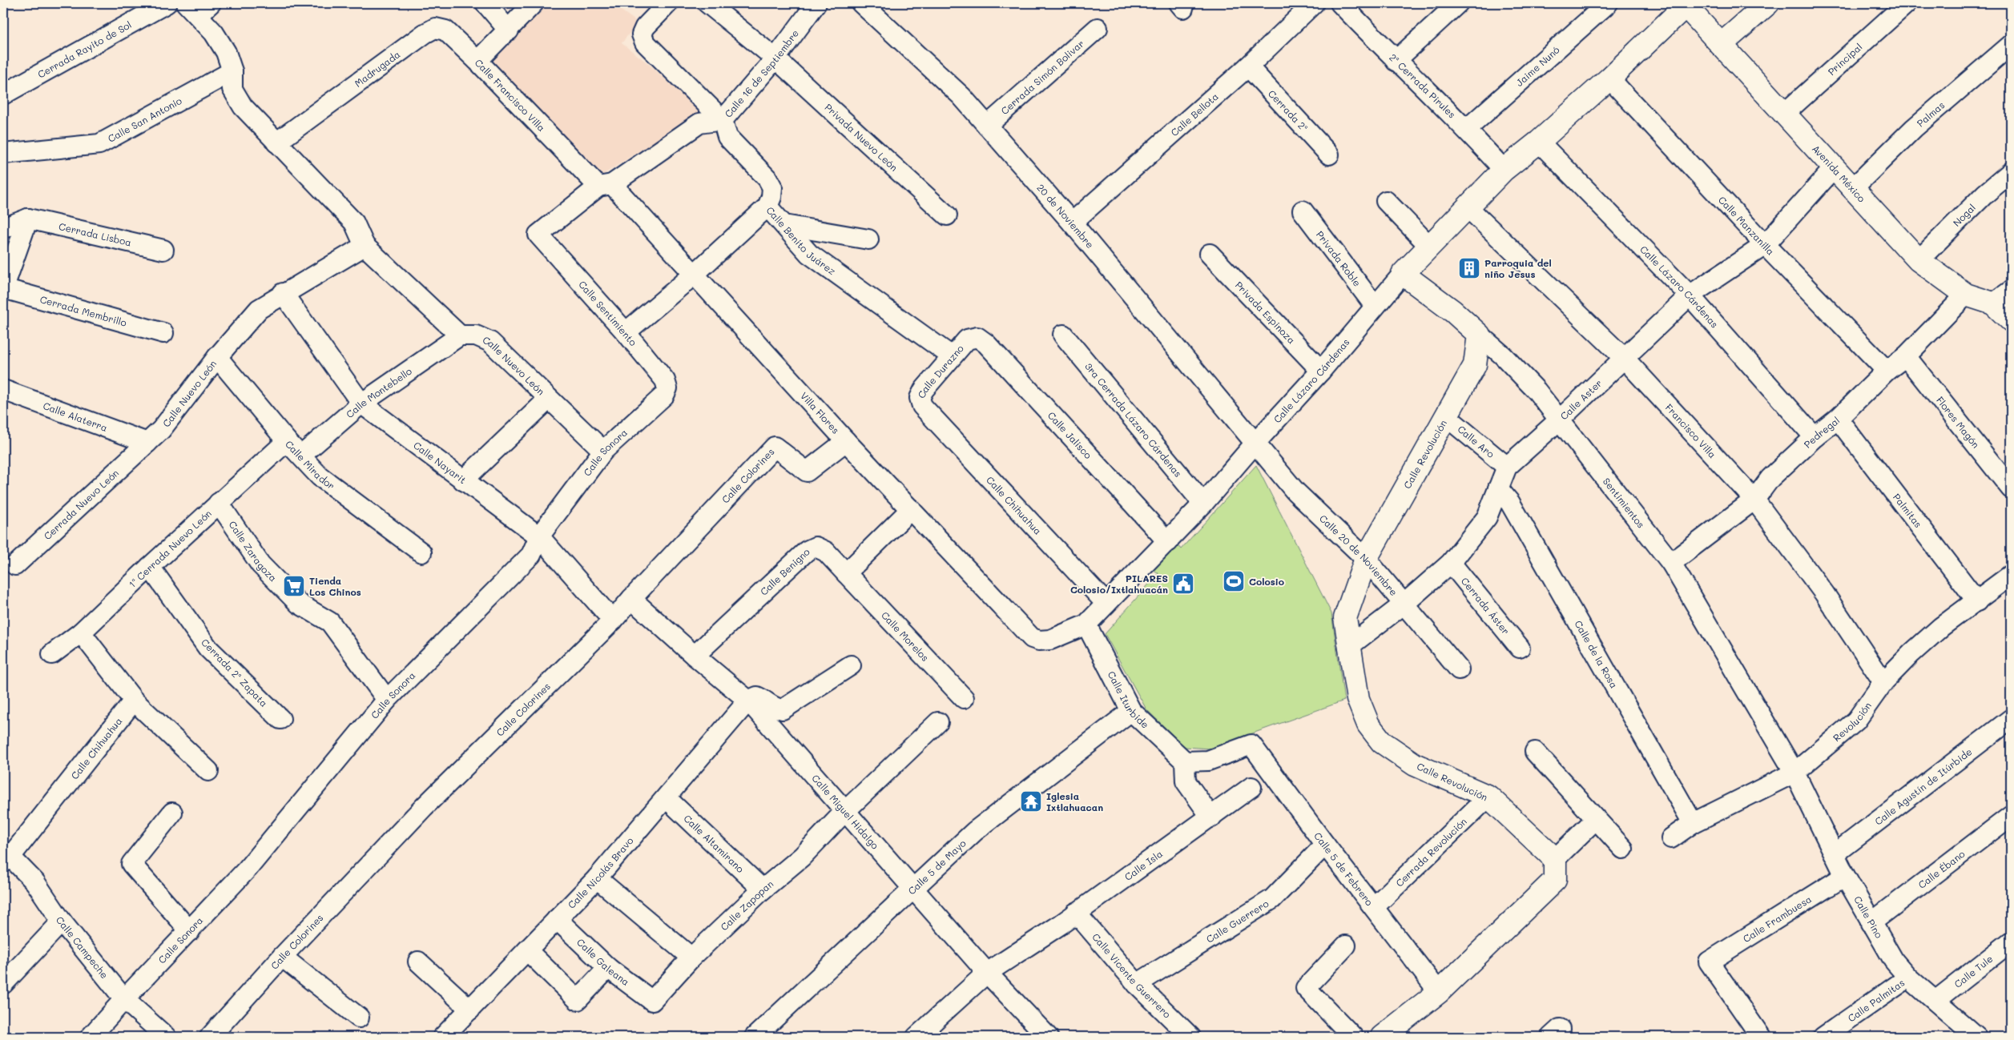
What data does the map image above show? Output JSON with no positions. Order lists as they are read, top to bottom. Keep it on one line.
{"streets":{"street":["Cerrada Rayito de Sol","Principal","Jaime Nunó","Madrugada","Calle 16 de Septiembre","Cerrada Simón Bolivar","2ª Cerrada Pirules","Calle Francisco Villa","Cerrada 2ª","Calle Bellota","Palmas","Calle San Antonio","Privada Nuevo León","Avenida México","Nogal","20 de Noviembre","Calle Manzanilla","Cerrada Lisboa","Calle Benito Juárez","Privada Roble","Calle Lázaro Cárdenas","Cerrada Membrillo","Privada Espinoza","Calle Sentimiento","Calle Nuevo León","Calle Durazno","Calle Montebello","Calle Aster","Villa Flores","Calle Alaterra","3ra Cerrada Lázaro Cárdenas","Flores Magón","Francisco Villa","Pedregal","Calle Jalisco","Calle Aro","Calle Sonora","Calle Revolución","Calle Mirador","Calle Nayarit","Calle Colorines","Sentimientos","Cerrada Nuevo León","Calle Chihuahua","Palmitas","1ª Cerrada Nuevo León","Calle Zaragoza","Calle 20 de Noviembre","Calle Benigno","Cerrada Áster","Calle Morelos","Calle de la Rosa","Cerrada 2ª Zapata","Calle Iturbide","Revolución","Calle Agustín de Itúrbide","Calle Miguel Hidalgo","Calle Altamirano","Cerrada Revolución","Calle Isla","Calle 5 de Mayo","Calle 5 de Febrero","Calle Ébano","Calle Nicolás Bravo","Calle Zapopan","Calle Pino","Calle Frambuesa","Calle Guerrero","Calle Campeche","Calle Galeana","Calle Tule","Calle Vicente Guerrero","Calle Palmitas"]},"crossings":[["Principal","Avenida México"],["Jaime Nunó","2ª Cerrada Pirules"],["Madrugada","Calle Francisco Villa"],["Calle 16 de Septiembre","Calle Francisco Villa"],["Calle 16 de Septiembre","Privada Nuevo León"],["Calle 16 de Septiembre","Calle Benito Juárez"],["Calle 16 de Septiembre","Calle Sentimiento"],["Calle 16 de Septiembre","Villa Flores"],["Cerrada Simón Bolivar","20 de Noviembre"],["2ª Cerrada Pirules","Calle Lázaro Cárdenas"],["Calle Francisco Villa","Villa Flores"],["Cerrada 2ª","Calle Bellota"],["Calle Bellota","20 de Noviembre"],["Palmas","Avenida México"],["Avenida México","Nogal"],["Avenida México","Calle Lázaro Cárdenas"],["Avenida México","Calle Aster"],["Avenida México","Pedregal"],["20 de Noviembre","Calle Lázaro Cárdenas"],["20 de Noviembre","Calle 20 de Noviembre"],["Calle Manzanilla","Calle Lázaro Cárdenas"],["Calle Manzanilla","Calle Aster"],["Calle Manzanilla","Pedregal"],["Calle Benito Juárez","Calle Durazno"],["Privada Roble","Calle Lázaro Cárdenas"],["Calle Lázaro Cárdenas","Privada Espinoza"],["Calle Lázaro Cárdenas","Calle Aster"],["Calle Lázaro Cárdenas","Villa Flores"],["Calle Lázaro Cárdenas","3ra Cerrada Lázaro Cárdenas"],["Calle Lázaro Cárdenas","Francisco Villa"],["Calle Lázaro Cárdenas","Pedregal"],["Calle Lázaro Cárdenas","Calle Jalisco"],["Calle Lázaro Cárdenas","Sentimientos"],["Calle Lázaro Cárdenas","Calle Chihuahua"],["Calle Lázaro Cárdenas","Calle 20 de Noviembre"],["Calle Lázaro Cárdenas","Calle Iturbide"],["Calle Sentimiento","Calle Sonora"],["Calle Nuevo León","Calle Montebello"],["Calle Nuevo León","Calle Alaterra"],["Calle Nuevo León","Calle Sonora"],["Calle Nuevo León","Calle Mirador"],["Calle Nuevo León","Calle Nayarit"],["Calle Nuevo León","Cerrada Nuevo León"],["Calle Durazno","Calle Jalisco"],["Calle Durazno","Calle Chihuahua"],["Calle Montebello","Calle Mirador"],["Calle Montebello","Calle Nayarit"],["Calle Aster","Francisco Villa"],["Calle Aster","Calle Aro"],["Calle Aster","Calle Revolución"],["Calle Aster","Sentimientos"],["Calle Aster","Calle 20 de Noviembre"],["Calle Aster","Cerrada Áster"],["Calle Aster","Calle de la Rosa"],["Villa Flores","Calle Colorines"],["Villa Flores","Calle Iturbide"],["Calle Alaterra","Cerrada Nuevo León"],["Flores Magón","Pedregal"],["Francisco Villa","Pedregal"],["Francisco Villa","Revolución"],["Pedregal","Sentimientos"],["Pedregal","Palmitas"],["Calle Aro","Calle Revolución"],["Calle Sonora","Calle Nayarit"],["Calle Sonora","Calle Zaragoza"],["Calle Sonora","Calle Campeche"],["Calle Revolución","Sentimientos"],["Calle Revolución","Calle 20 de Noviembre"],["Calle Revolución","Cerrada Revolución"],["Calle Mirador","1ª Cerrada Nuevo León"],["Calle Nayarit","Calle Colorines"],["Calle Colorines","Calle Miguel Hidalgo"],["Sentimientos","Revolución"],["Sentimientos","Calle Pino"],["Calle Chihuahua","Calle Campeche"],["Palmitas","Revolución"],["1ª Cerrada Nuevo León","Calle Zaragoza"],["1ª Cerrada Nuevo León","Cerrada 2ª Zapata"],["Calle Benigno","Calle Morelos"],["Calle Benigno","Calle Miguel Hidalgo"],["Calle de la Rosa","Revolución"],["Calle Iturbide","Calle 5 de Mayo"],["Calle Iturbide","Calle 5 de Febrero"],["Revolución","Calle Pino"],["Calle Agustín de Itúrbide","Calle Pino"],["Calle Miguel Hidalgo","Calle 5 de Mayo"],["Calle Miguel Hidalgo","Calle Nicolás Bravo"],["Calle Miguel Hidalgo","Calle Zapopan"],["Calle Altamirano","Calle Nicolás Bravo"],["Calle Altamirano","Calle Zapopan"],["Cerrada Revolución","Calle 5 de Febrero"],["Calle Isla","Calle Vicente Guerrero"],["Calle 5 de Febrero","Calle Guerrero"],["Calle Ébano","Calle Pino"],["Calle Nicolás Bravo","Calle Galeana"],["Calle Zapopan","Calle Galeana"],["Calle Pino","Calle Frambuesa"],["Calle Pino","Calle Tule"],["Calle Pino","Calle Palmitas"],["Calle Guerrero","Calle Vicente Guerrero"]],"places":{"building":["Parroquia del niño Jesus"],"sports":["Colosio"],"public building":["PILARES Colosio/Ixtlahuacán"],"supermarket":["Tienda Los Chinos"],"temple":["Iglesia Ixtlahuacan"]}}
